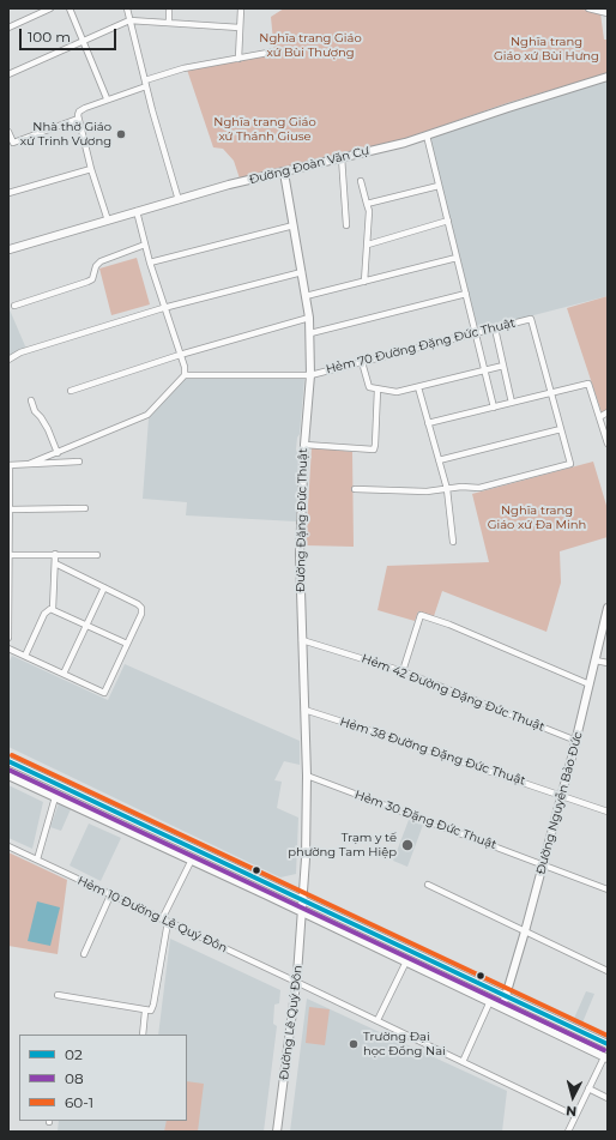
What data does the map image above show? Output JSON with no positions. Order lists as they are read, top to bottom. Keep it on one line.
{"streets":{"street":["Đường Đoàn Văn Cự","Hẻm 70 Đường Đặng Đức Thuật","Đường Đặng Đức Thuật","Hẻm 42 Đường Đặng Đức Thuật","Hẻm 38 Đường Đặng Đức Thuật","Đường Nguyễn Bảo Đức","Hẻm 30 Đặng Đức Thuật","Hẻm 10 Đường Lê Quý Đôn","Đường Lê Quý Đôn"]},"crossings":[["Đường Đoàn Văn Cự","Đường Đặng Đức Thuật"],["Hẻm 70 Đường Đặng Đức Thuật","Đường Đặng Đức Thuật"],["Đường Đặng Đức Thuật","Hẻm 42 Đường Đặng Đức Thuật"],["Đường Đặng Đức Thuật","Hẻm 38 Đường Đặng Đức Thuật"],["Đường Đặng Đức Thuật","Hẻm 30 Đặng Đức Thuật"],["Đường Đặng Đức Thuật","Đường Lê Quý Đôn"],["Hẻm 42 Đường Đặng Đức Thuật","Đường Nguyễn Bảo Đức"],["Hẻm 38 Đường Đặng Đức Thuật","Đường Nguyễn Bảo Đức"],["Đường Nguyễn Bảo Đức","Hẻm 30 Đặng Đức Thuật"],["Hẻm 10 Đường Lê Quý Đôn","Đường Lê Quý Đôn"]],"parks":["Nghĩa trang Giáo xứ Bùi Thượng","Nghĩa trang Giáo xứ Bùi Hưng","Nghĩa trang Giáo xứ Thánh Giuse","Nghĩa trang Giáo xứ Đa Minh"],"places":["Nhà thờ Giáo xứ Trinh Vương","Trạm y tế phường Tam Hiệp","Trường Đại học Đồng Nai"],"lines":["transit line 60-1","transit line 02","transit line 08"],"legend":["02","08","60-1"],"scale_bar":"100 m","north":"bottom"}
